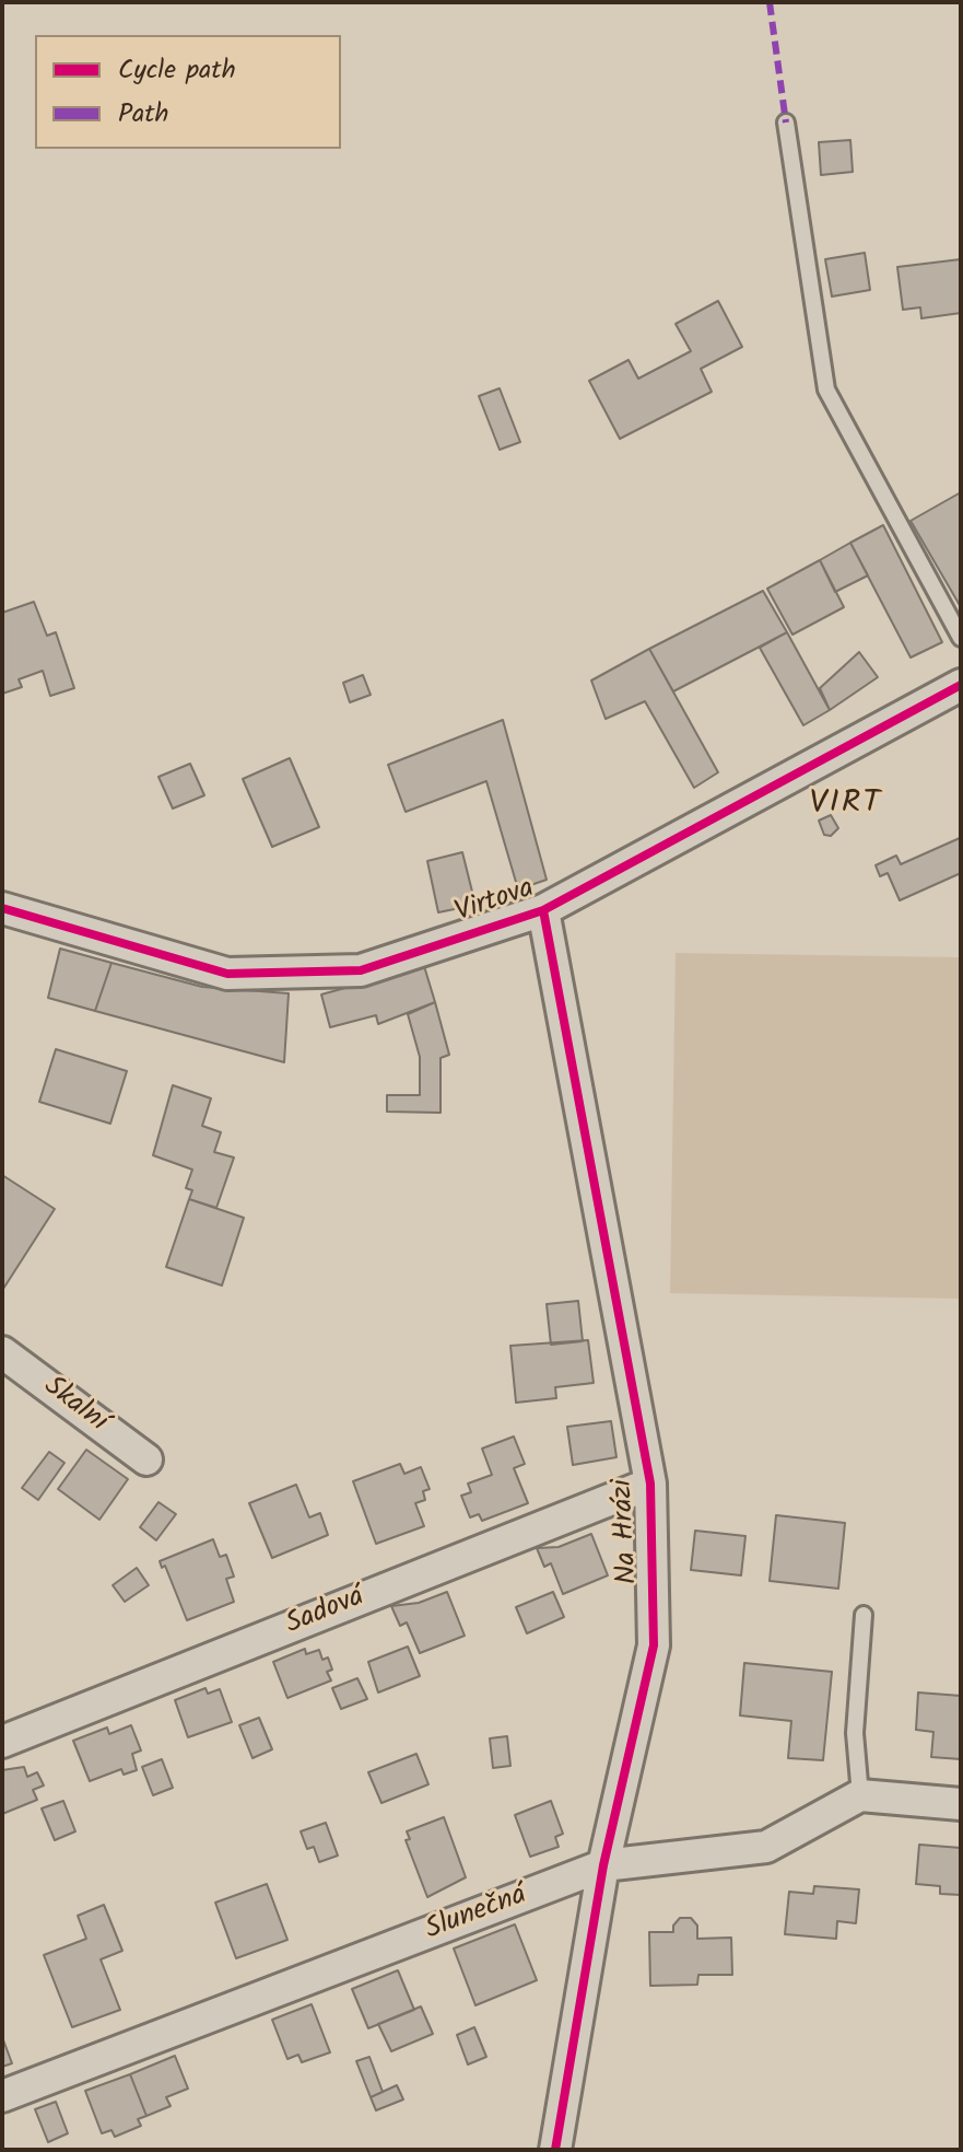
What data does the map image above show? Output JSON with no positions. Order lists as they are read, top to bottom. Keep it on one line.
{"streets":{"street":["Virtova","Skalní","Na Hrázi","Sadová","Slunečná"]},"crossings":[["Virtova","Na Hrázi"],["Na Hrázi","Sadová"],["Na Hrázi","Slunečná"]],"districts":["VIRT"],"legend":["Cycle path","Path"]}
